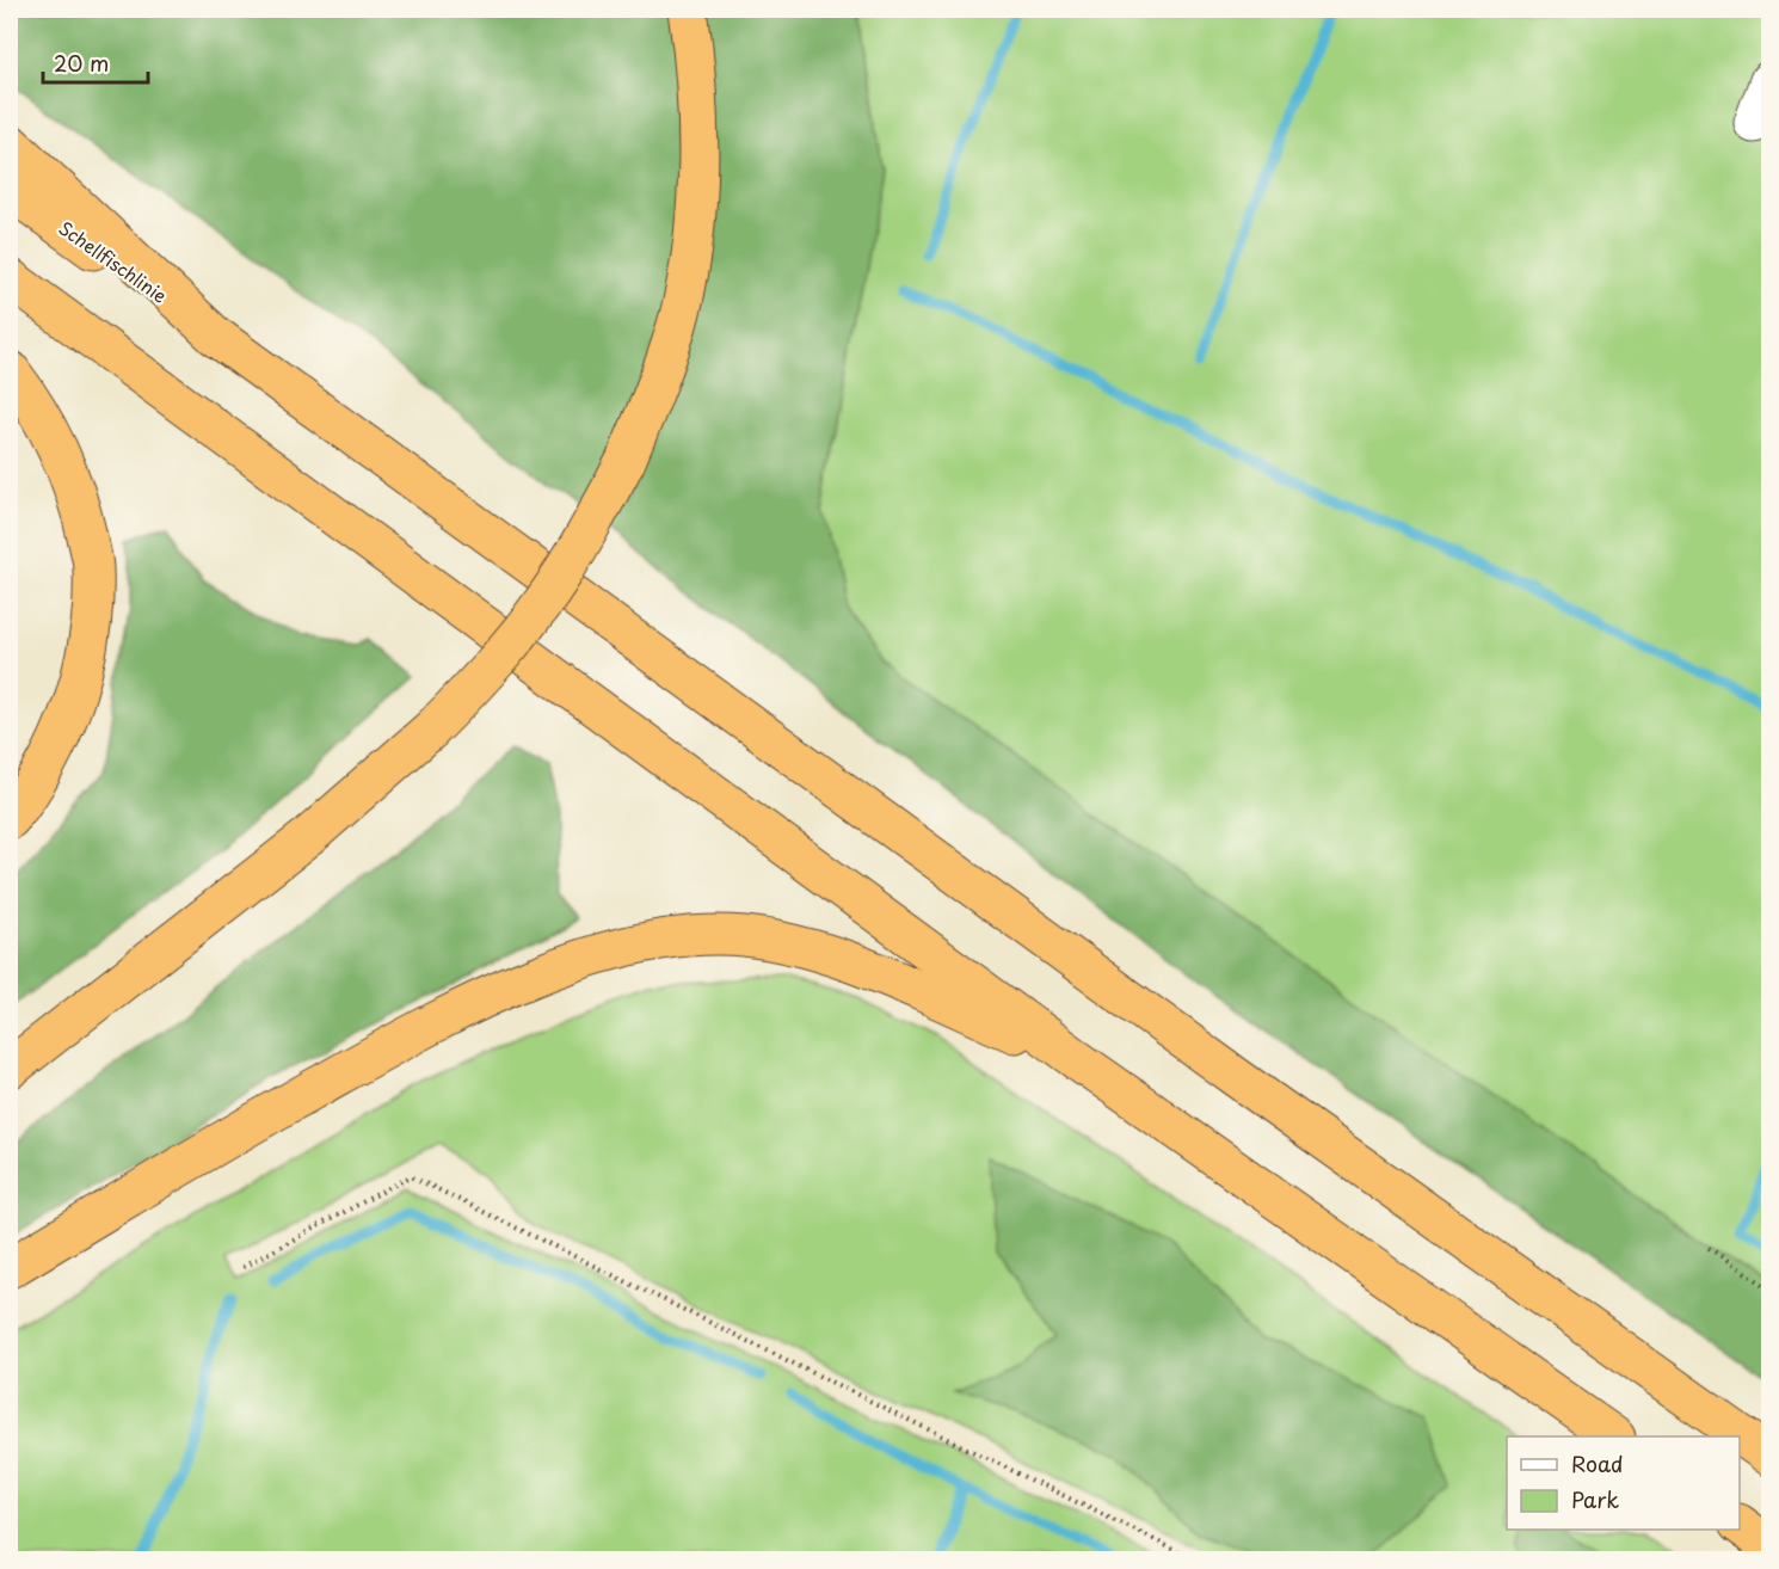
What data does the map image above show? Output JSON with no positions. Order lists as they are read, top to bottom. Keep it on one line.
{"streets":{"highway":["Schellfischlinie"]},"legend":["Road","Park"],"scale_bar":"20 m"}
